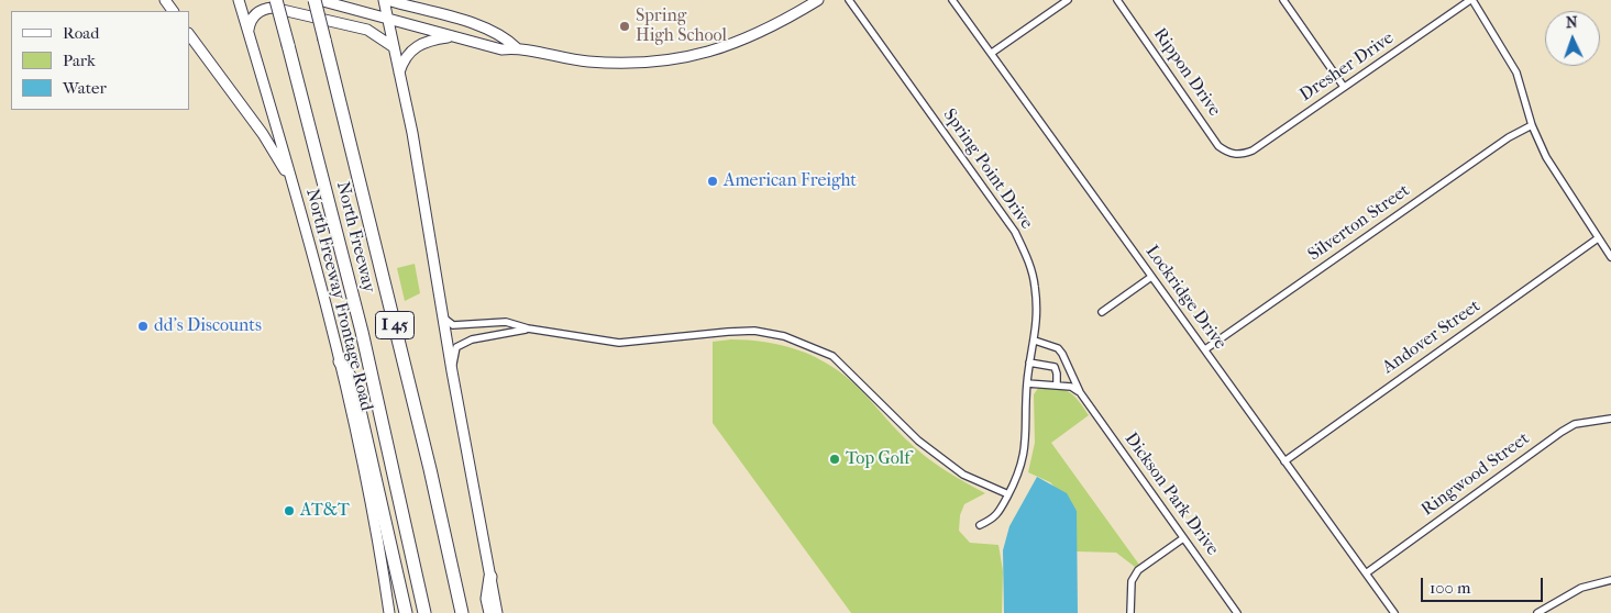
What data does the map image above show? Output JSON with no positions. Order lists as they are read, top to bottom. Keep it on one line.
{"streets":{"highway":["North Freeway","I 45"],"main road":["North Freeway Frontage Road"],"street":["Dresher Drive","Rippon Drive","Spring Point Drive","Silverton Street","Lockridge Drive","Andover Street","Ringwood Street","Dickson Park Drive"]},"crossings":[["Dresher Drive","Rippon Drive"],["Spring Point Drive","Dickson Park Drive"],["Silverton Street","Lockridge Drive"],["Lockridge Drive","Andover Street"],["Lockridge Drive","Ringwood Street"]],"places":["Spring High School","American Freight","dd's Discounts","Top Golf","AT&T"],"legend":["Road","Park","Water"],"scale_bar":"100 m","north":"top"}
